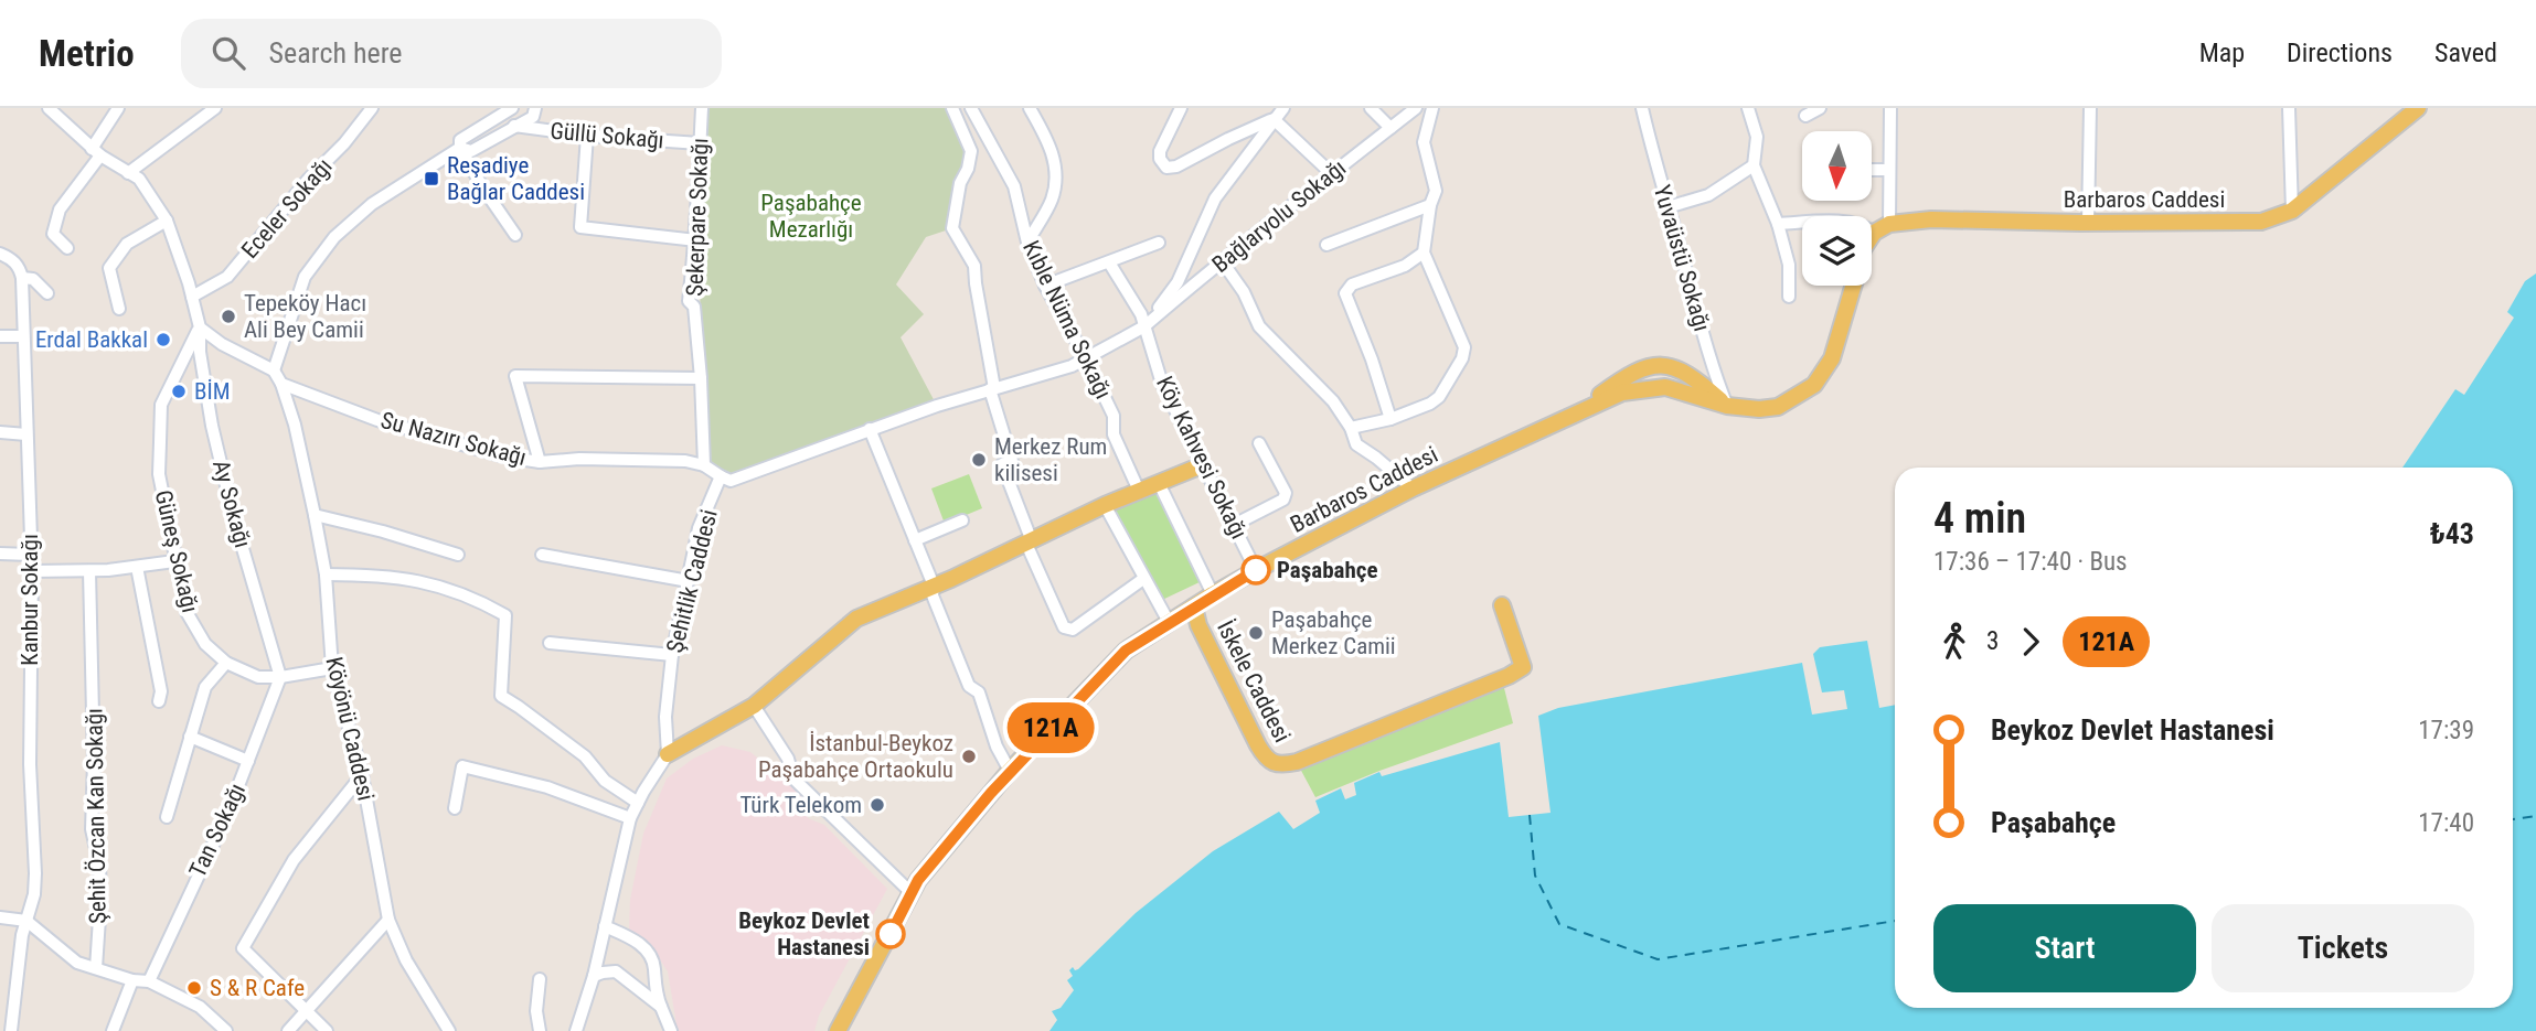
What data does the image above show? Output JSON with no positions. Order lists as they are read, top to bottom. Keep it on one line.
{"streets":{"main road":["Barbaros Caddesi","İskele Caddesi"],"street":["Güllü Sokağı","Eceler Sokağı","Bağlaryolu Sokağı","Şekerpare Sokağı","Yuvaüstü Sokağı","Kıble Nüma Sokağı","Su Nazırı Sokağı","Köy Kahvesi Sokağı","Ay Sokağı","Güneş Sokağı","Şehitlik Caddesi","Kanbur Sokağı","Köyönü Caddesi","Şehit Özcan Kan Sokağı","Tan Sokağı"]},"crossings":[["Güllü Sokağı","Şekerpare Sokağı"],["Barbaros Caddesi","Yuvaüstü Sokağı"],["Barbaros Caddesi","Köy Kahvesi Sokağı"],["Barbaros Caddesi","İskele Caddesi"],["Eceler Sokağı","Ay Sokağı"],["Bağlaryolu Sokağı","Köy Kahvesi Sokağı"],["Bağlaryolu Sokağı","Şehitlik Caddesi"],["Şekerpare Sokağı","Su Nazırı Sokağı"],["Kıble Nüma Sokağı","Şehitlik Caddesi"],["Su Nazırı Sokağı","Şehitlik Caddesi"],["Su Nazırı Sokağı","Köyönü Caddesi"],["Köy Kahvesi Sokağı","Şehitlik Caddesi"],["Ay Sokağı","Güneş Sokağı"],["Ay Sokağı","Tan Sokağı"],["Güneş Sokağı","Köyönü Caddesi"],["Güneş Sokağı","Tan Sokağı"]],"parks":["Paşabahçe Mezarlığı"],"places":{"transit":["Reşadiye Bağlar Caddesi"],"other":["Tepeköy Hacı Ali Bey Camii","Erdal Bakkal","BİM","Merkez Rum kilisesi","Paşabahçe","Paşabahçe Merkez Camii","İstanbul-Beykoz Paşabahçe Ortaokulu","Türk Telekom","Beykoz Devlet Hastanesi","S & R Cafe"]},"lines":["bus line 121A"],"north":"bottom","page":{"header":"Metrio","search":"Search here","nav":["Map","Directions","Saved"],"on_map":"121A","heading":["4 min","17:36 – 17:40 · Bus","₺43"],"legs":["3","121A"],"list":[{"name":"Beykoz Devlet Hastanesi","value":"17:39"},{"name":"Paşabahçe","value":"17:40"}],"buttons":["Start","Tickets"]}}
